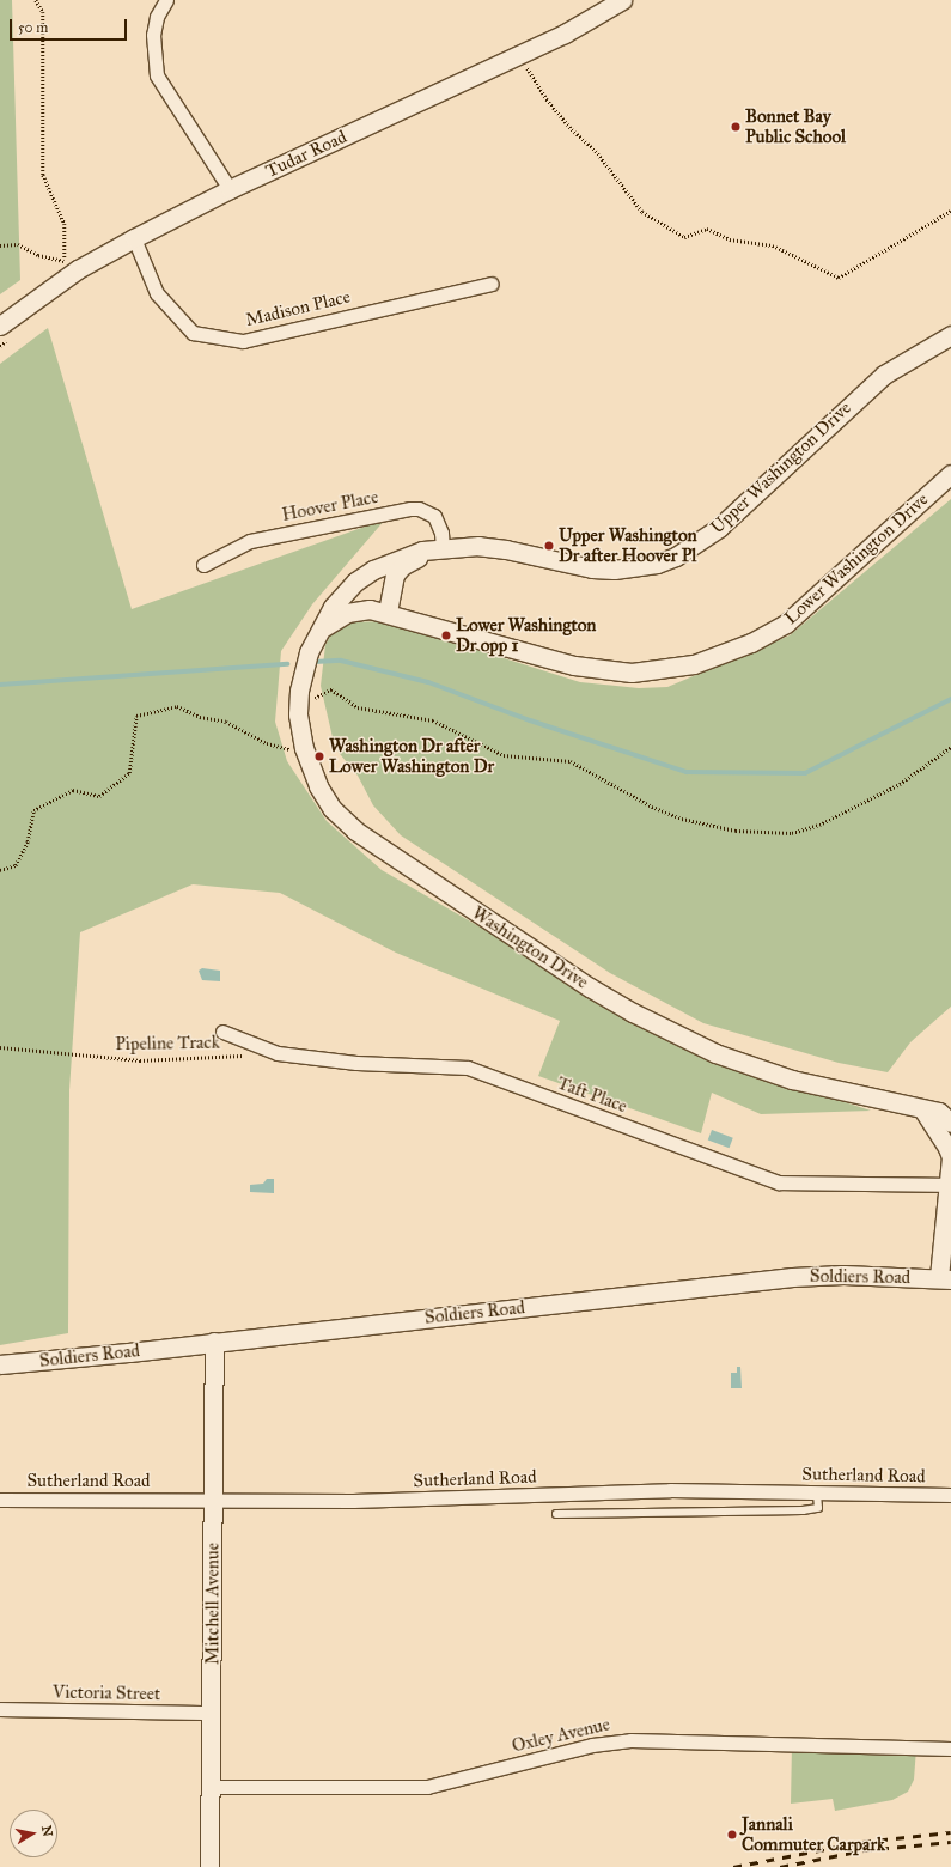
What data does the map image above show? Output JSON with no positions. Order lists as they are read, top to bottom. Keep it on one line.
{"streets":{"street":["Tudar Road","Madison Place","Upper Washington Drive","Hoover Place","Lower Washington Drive","Washington Drive","Taft Place","Soldiers Road","Sutherland Road","Mitchell Avenue","Victoria Street","Oxley Avenue"],"path":["Pipeline Track"]},"crossings":[["Tudar Road","Madison Place"],["Upper Washington Drive","Hoover Place"],["Upper Washington Drive","Lower Washington Drive"],["Upper Washington Drive","Washington Drive"],["Lower Washington Drive","Washington Drive"],["Soldiers Road","Mitchell Avenue"],["Sutherland Road","Mitchell Avenue"],["Mitchell Avenue","Victoria Street"],["Mitchell Avenue","Oxley Avenue"]],"places":["Bonnet Bay Public School","Upper Washington Dr after Hoover Pl","Lower Washington Dr opp 1","Washington Dr after Lower Washington Dr","Jannali Commuter Carpark"],"scale_bar":"50 m","north":"right"}
